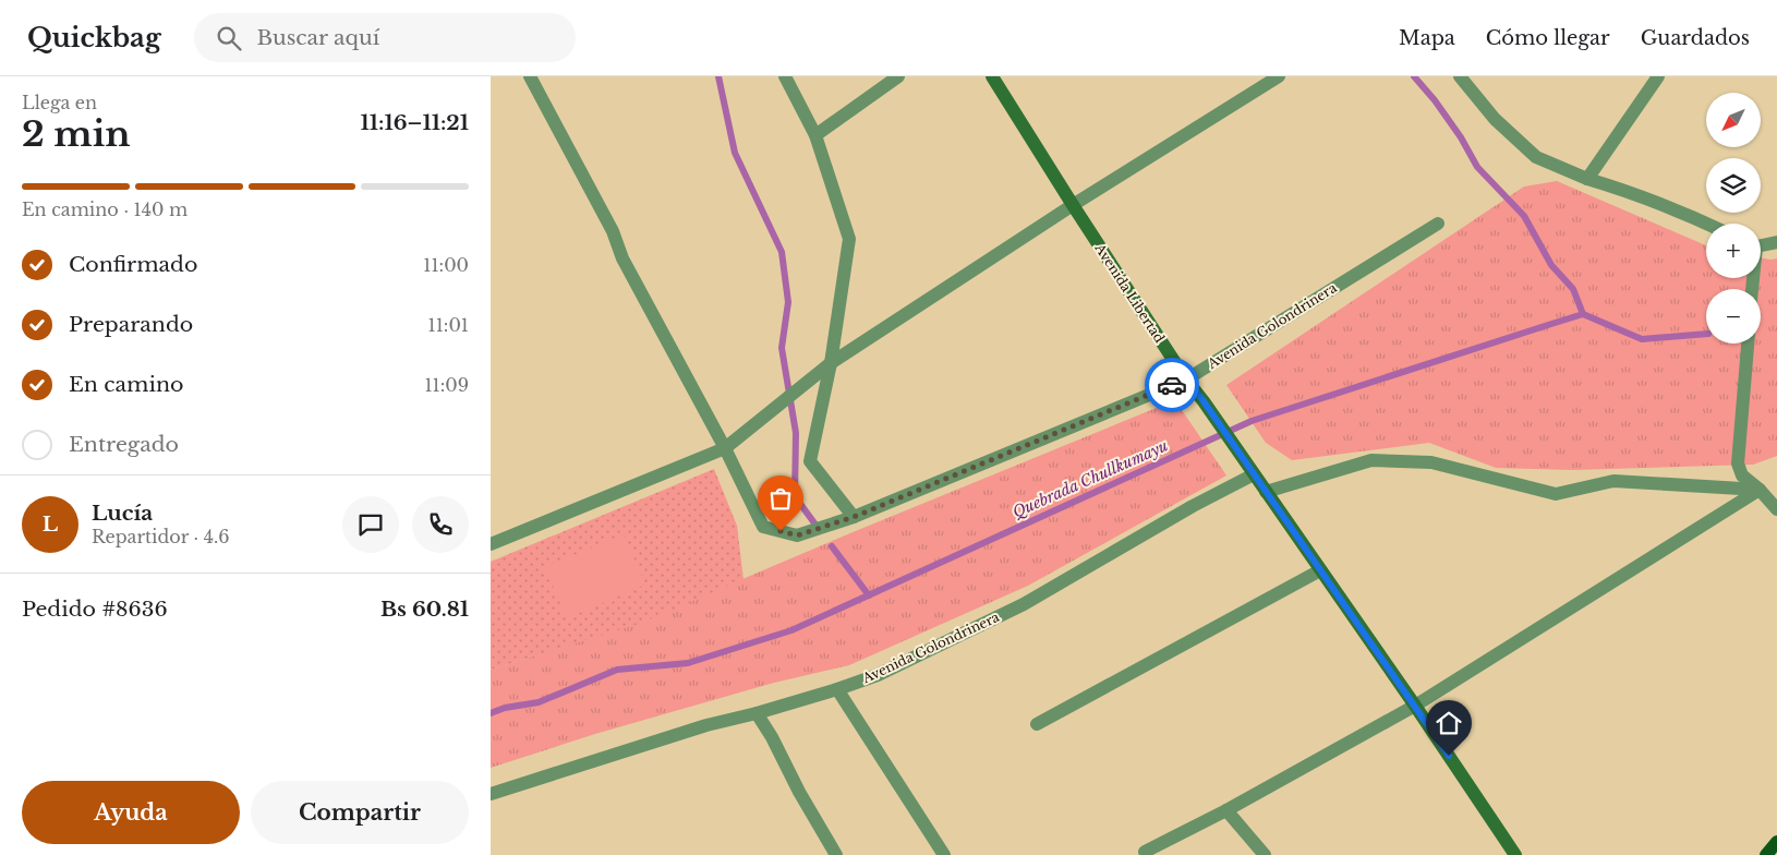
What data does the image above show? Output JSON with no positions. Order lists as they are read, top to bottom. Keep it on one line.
{"streets":{"main road":["Avenida Libertad"],"street":["Avenida Golondrinera"]},"crossings":[["Avenida Libertad","Avenida Golondrinera"]],"water":["Quebrada Chullkumayu"],"north":"bottom left","page":{"header":"Quickbag","search":"Buscar aquí","nav":["Mapa","Cómo llegar","Guardados"],"heading":["2 min","Llega en","11:16–11:21"],"panel":["Lucía","Repartidor · 4.6","Pedido #8636","Bs 60.81"],"map_buttons":["+","−"],"bar":"En camino · 140 m","list":[["Confirmado","11:00"],["Preparando","11:01"],["En camino","11:09"],"Entregado"],"round":"L","buttons":["Ayuda","Compartir"]}}
